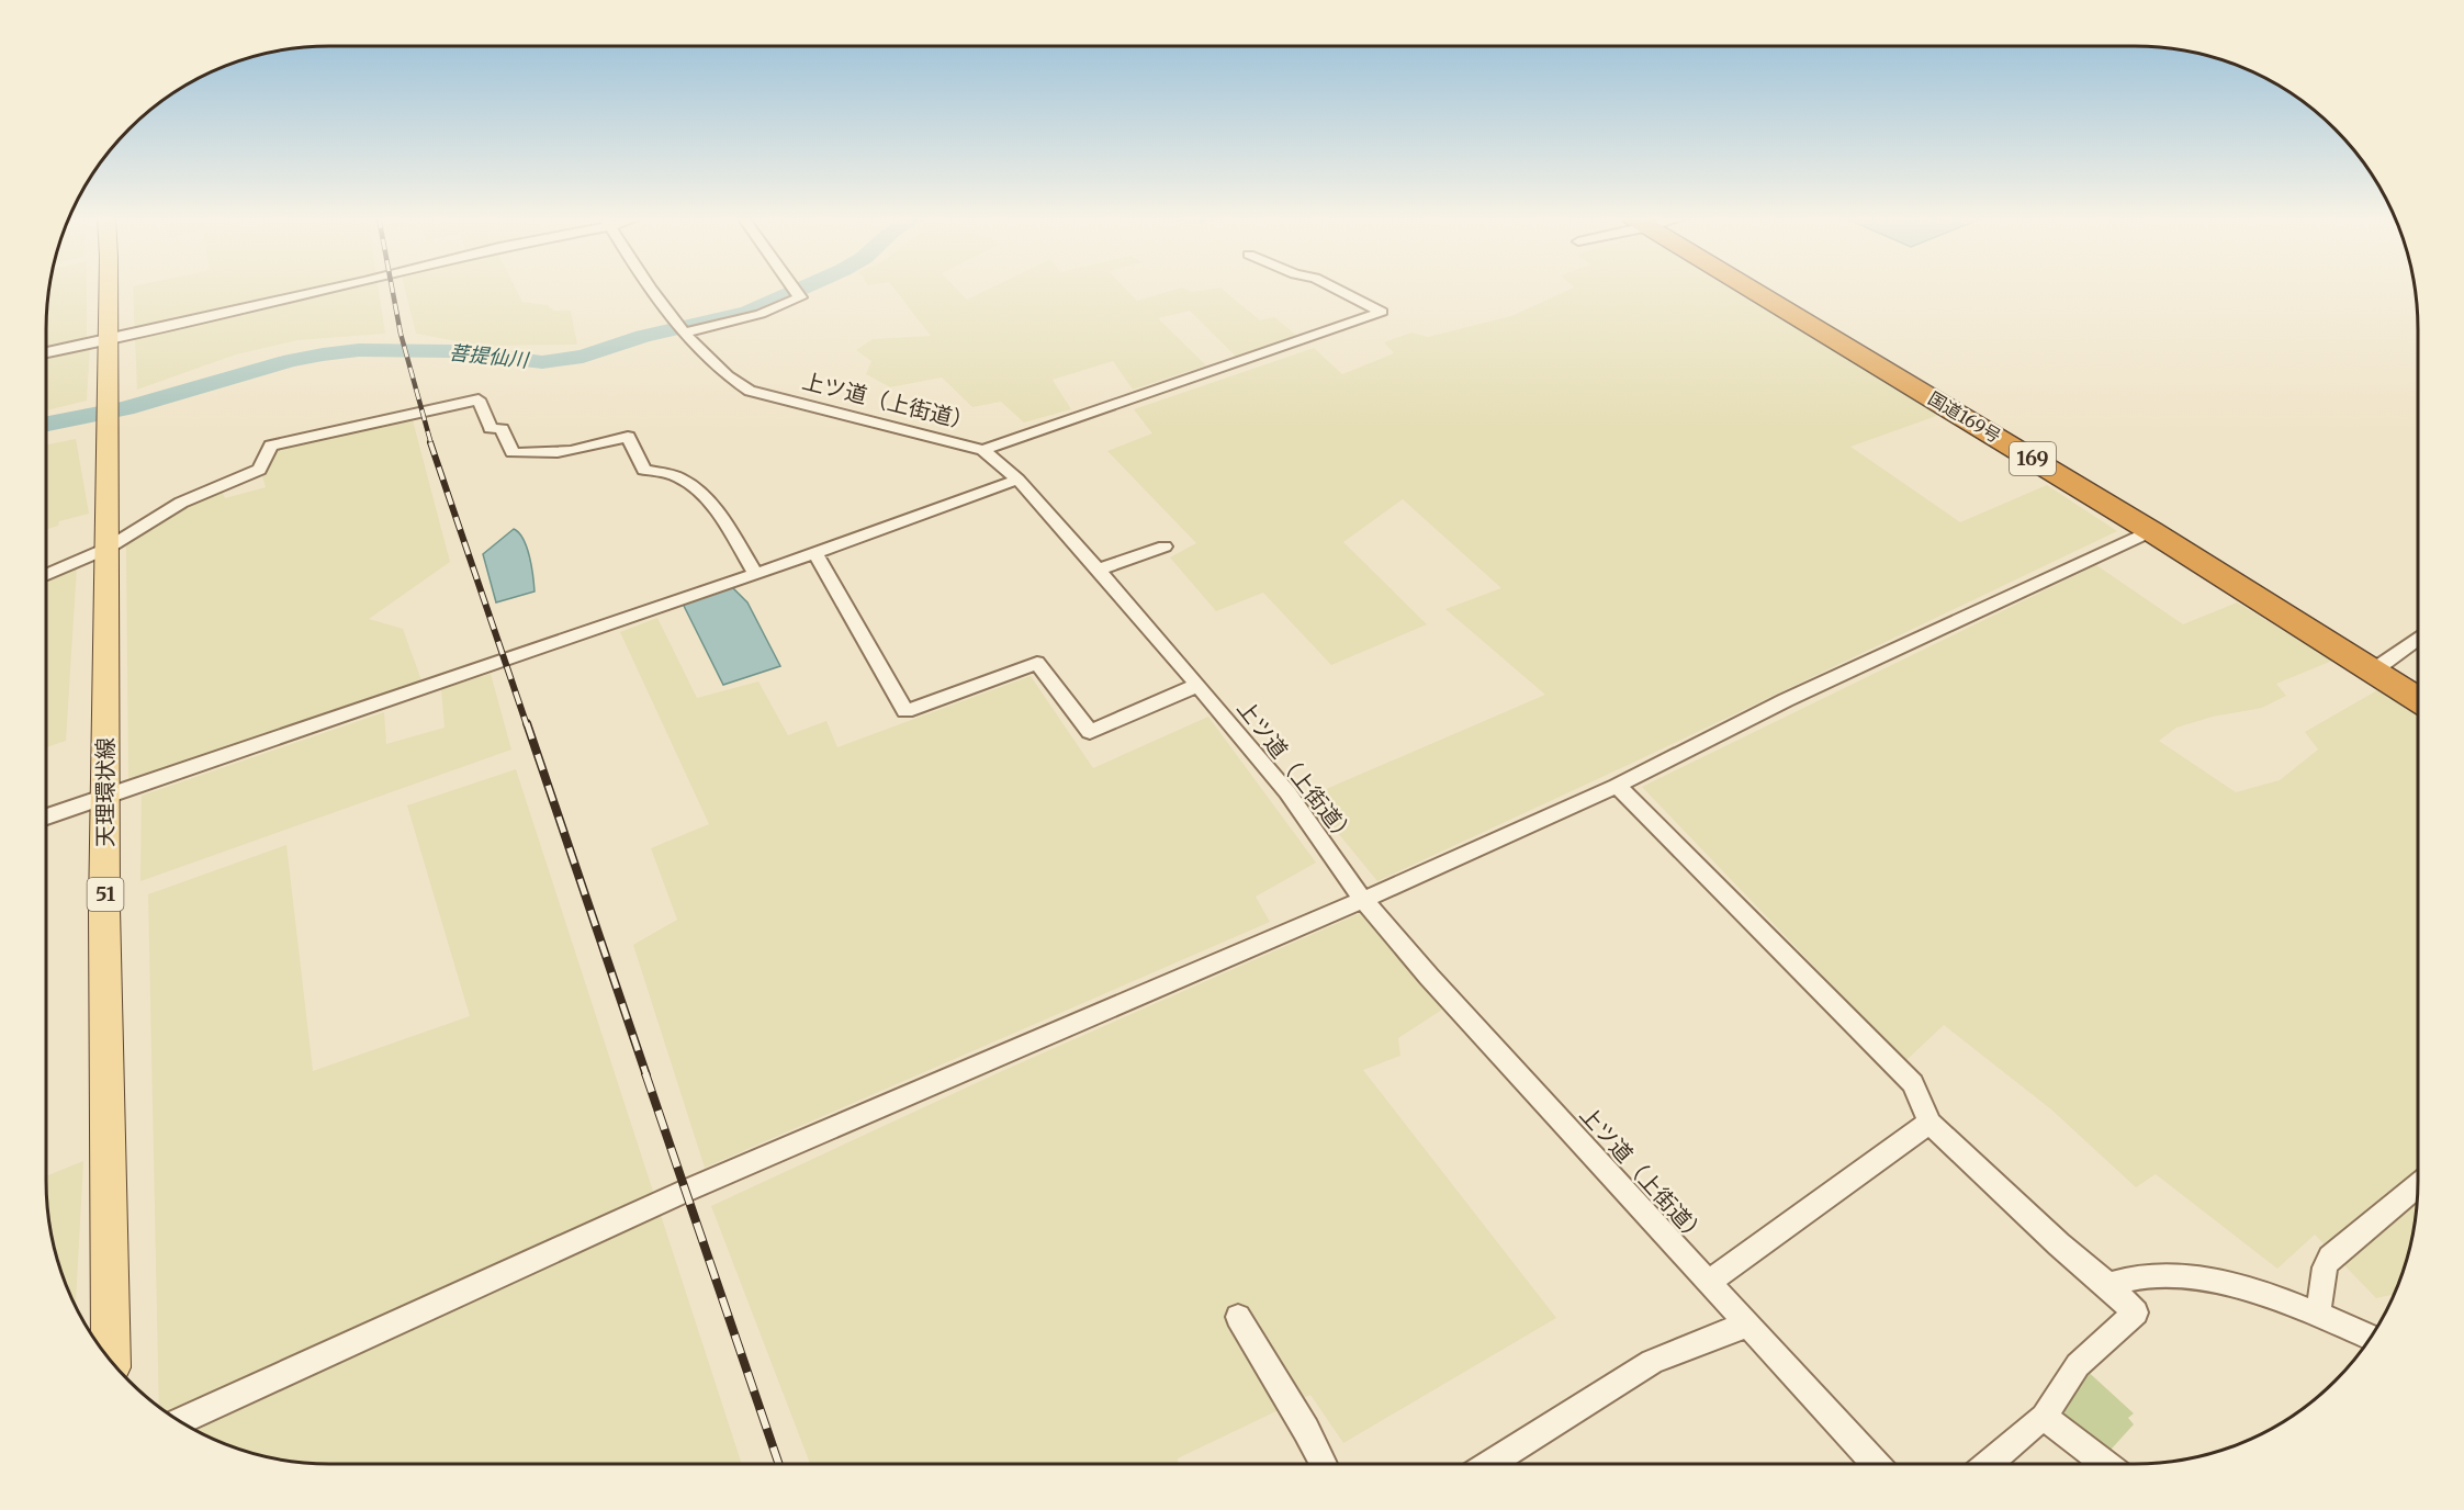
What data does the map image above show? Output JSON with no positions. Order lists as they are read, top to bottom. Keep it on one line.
{"streets":{"highway":["国道169号","169"],"main road":["天理環状線","51"],"street":["上ツ道（上街道）"]},"water":["菩提仙川"]}
